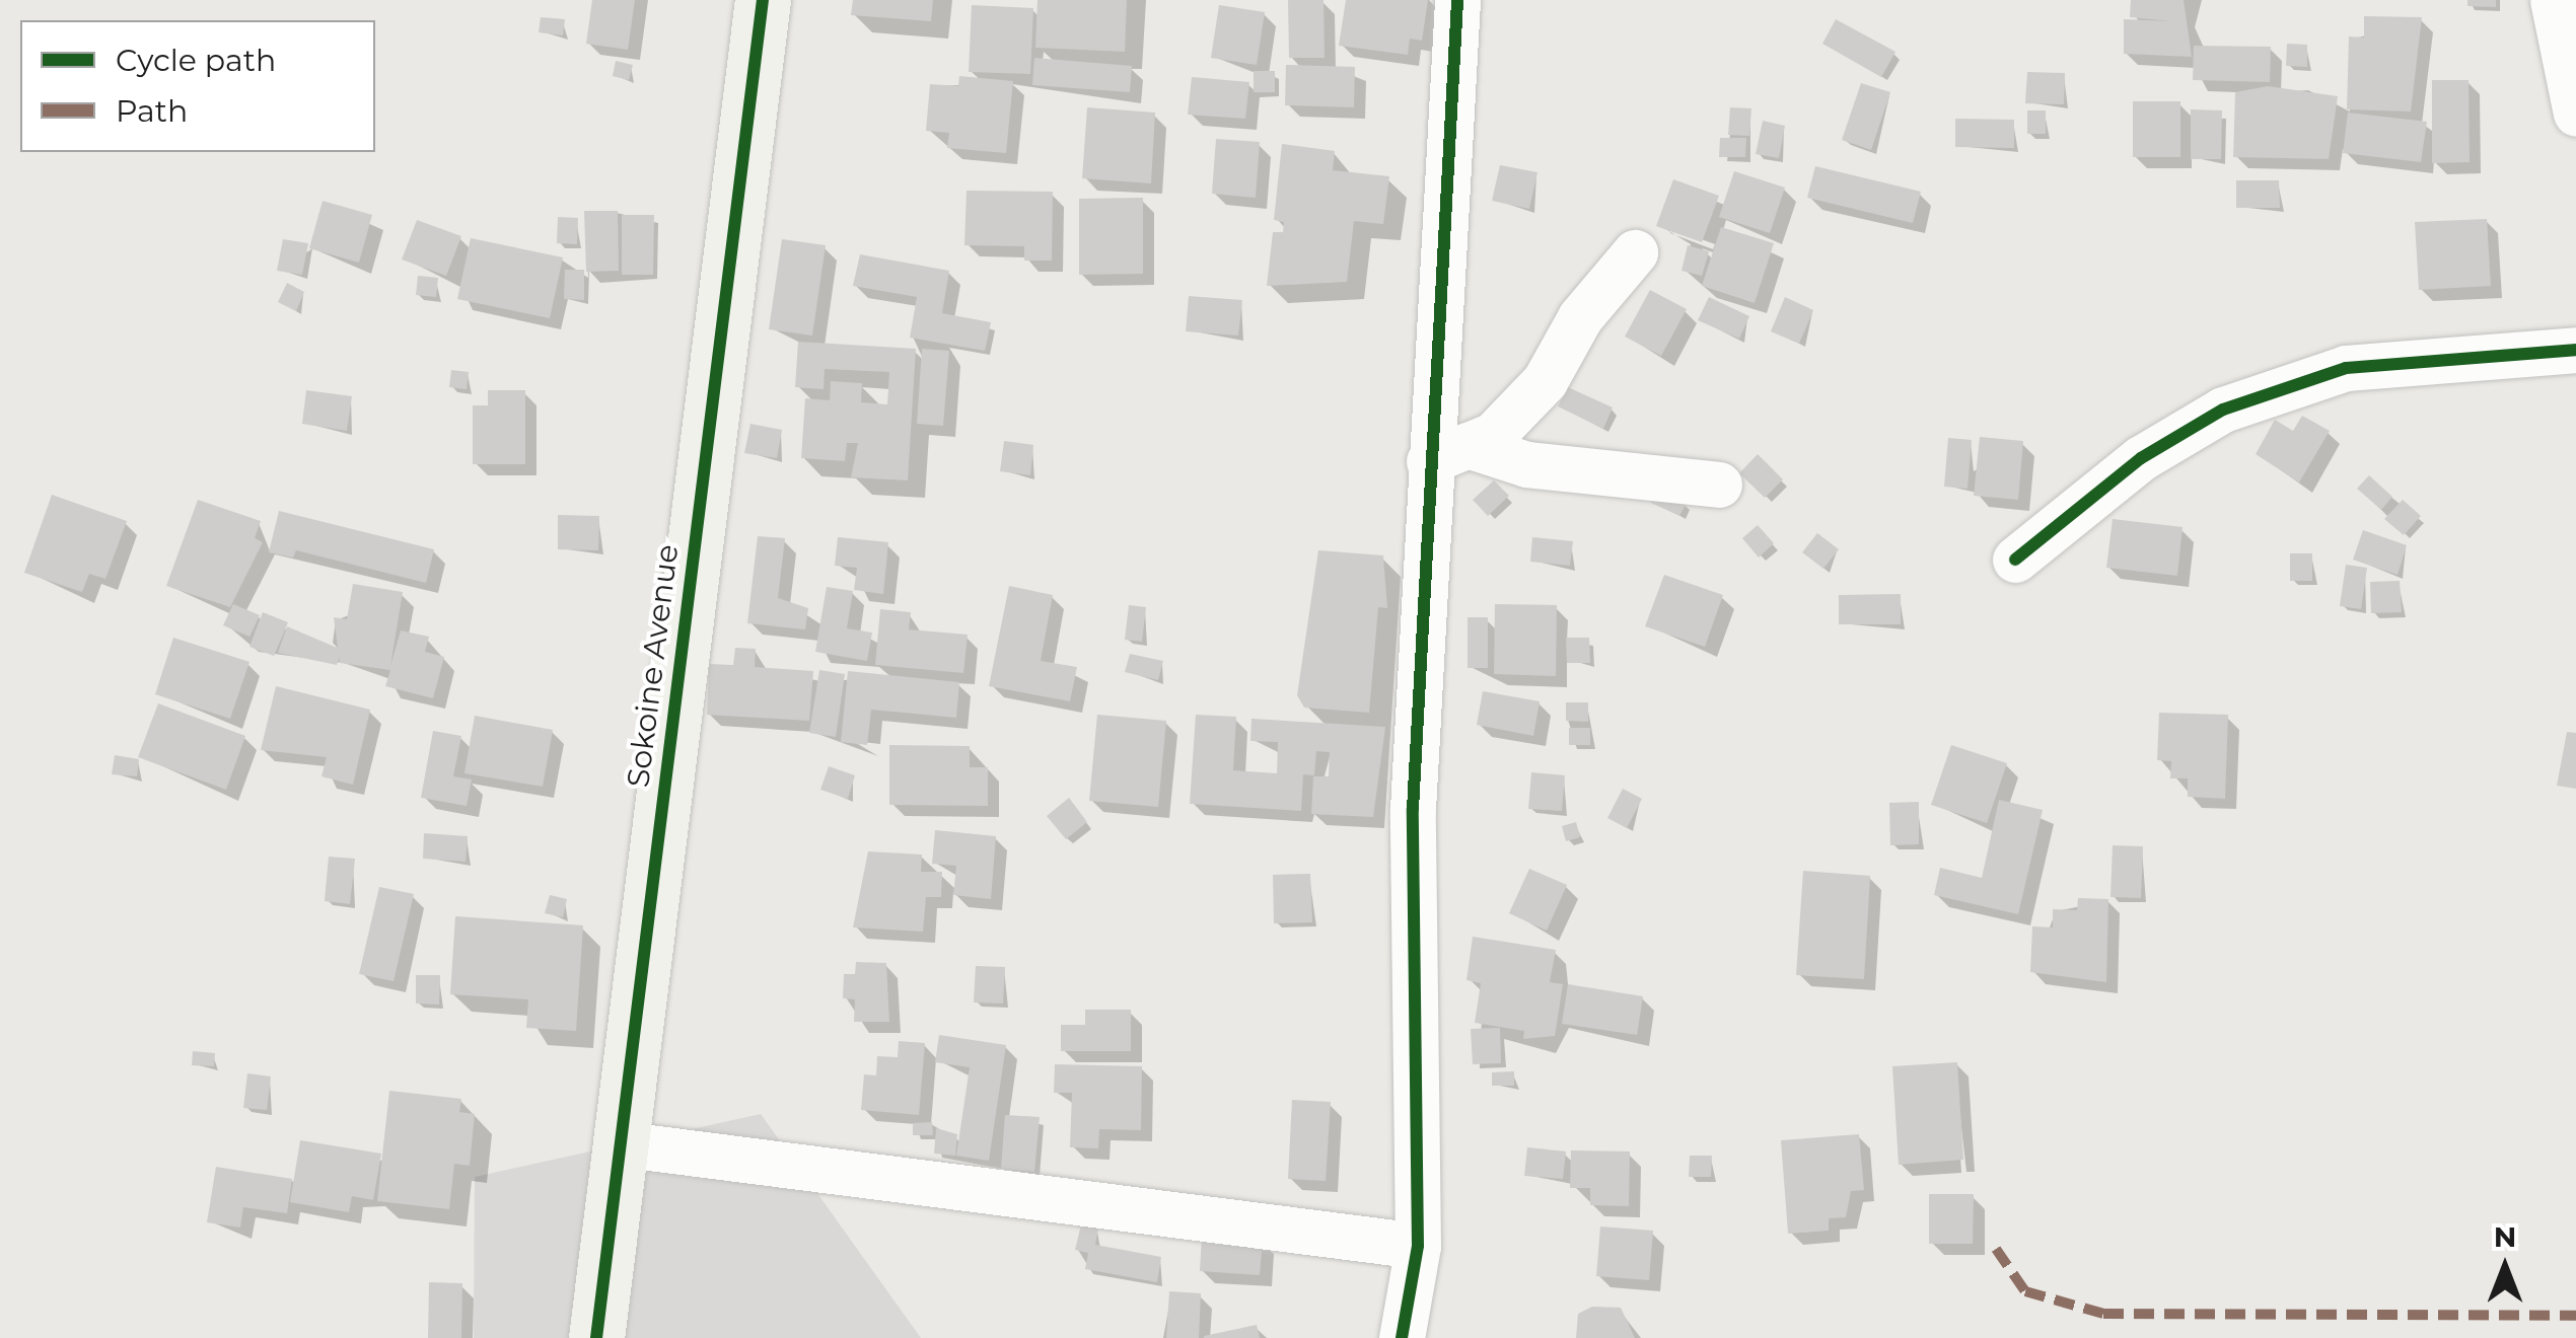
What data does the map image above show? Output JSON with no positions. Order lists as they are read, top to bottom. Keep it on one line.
{"streets":{"street":["Sokoine Avenue"]},"legend":["Cycle path","Path"],"north":"top"}
